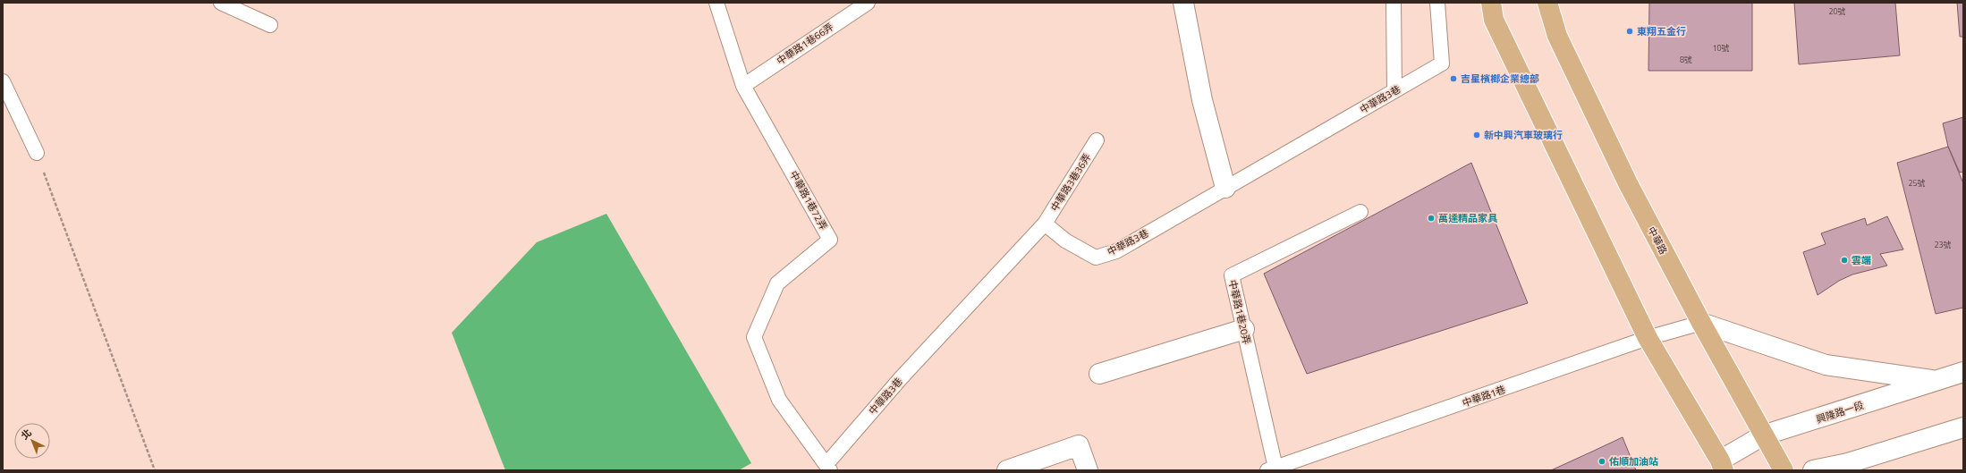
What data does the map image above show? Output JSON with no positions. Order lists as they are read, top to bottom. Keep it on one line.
{"streets":{"main road":["中華路"],"street":["興隆路一段"],"lane":["中華路1巷66弄","中華路3巷","中華路3巷36弄","中華路1巷72弄","中華路1巷20弄","中華路1巷"]},"crossings":[["中華路1巷66弄","中華路1巷72弄"],["中華路3巷","中華路3巷36弄"],["中華路3巷","中華路1巷72弄"],["中華路","中華路1巷"],["中華路","興隆路一段"],["中華路1巷20弄","中華路1巷"]],"places":["東翔五金行","吉星檳榔企業總部","新中興汽車玻璃行","萬達精品家具","雲端","佑順加油站"],"house_numbers":["20號","10號","8號","25號","23號"],"north":"top left"}
